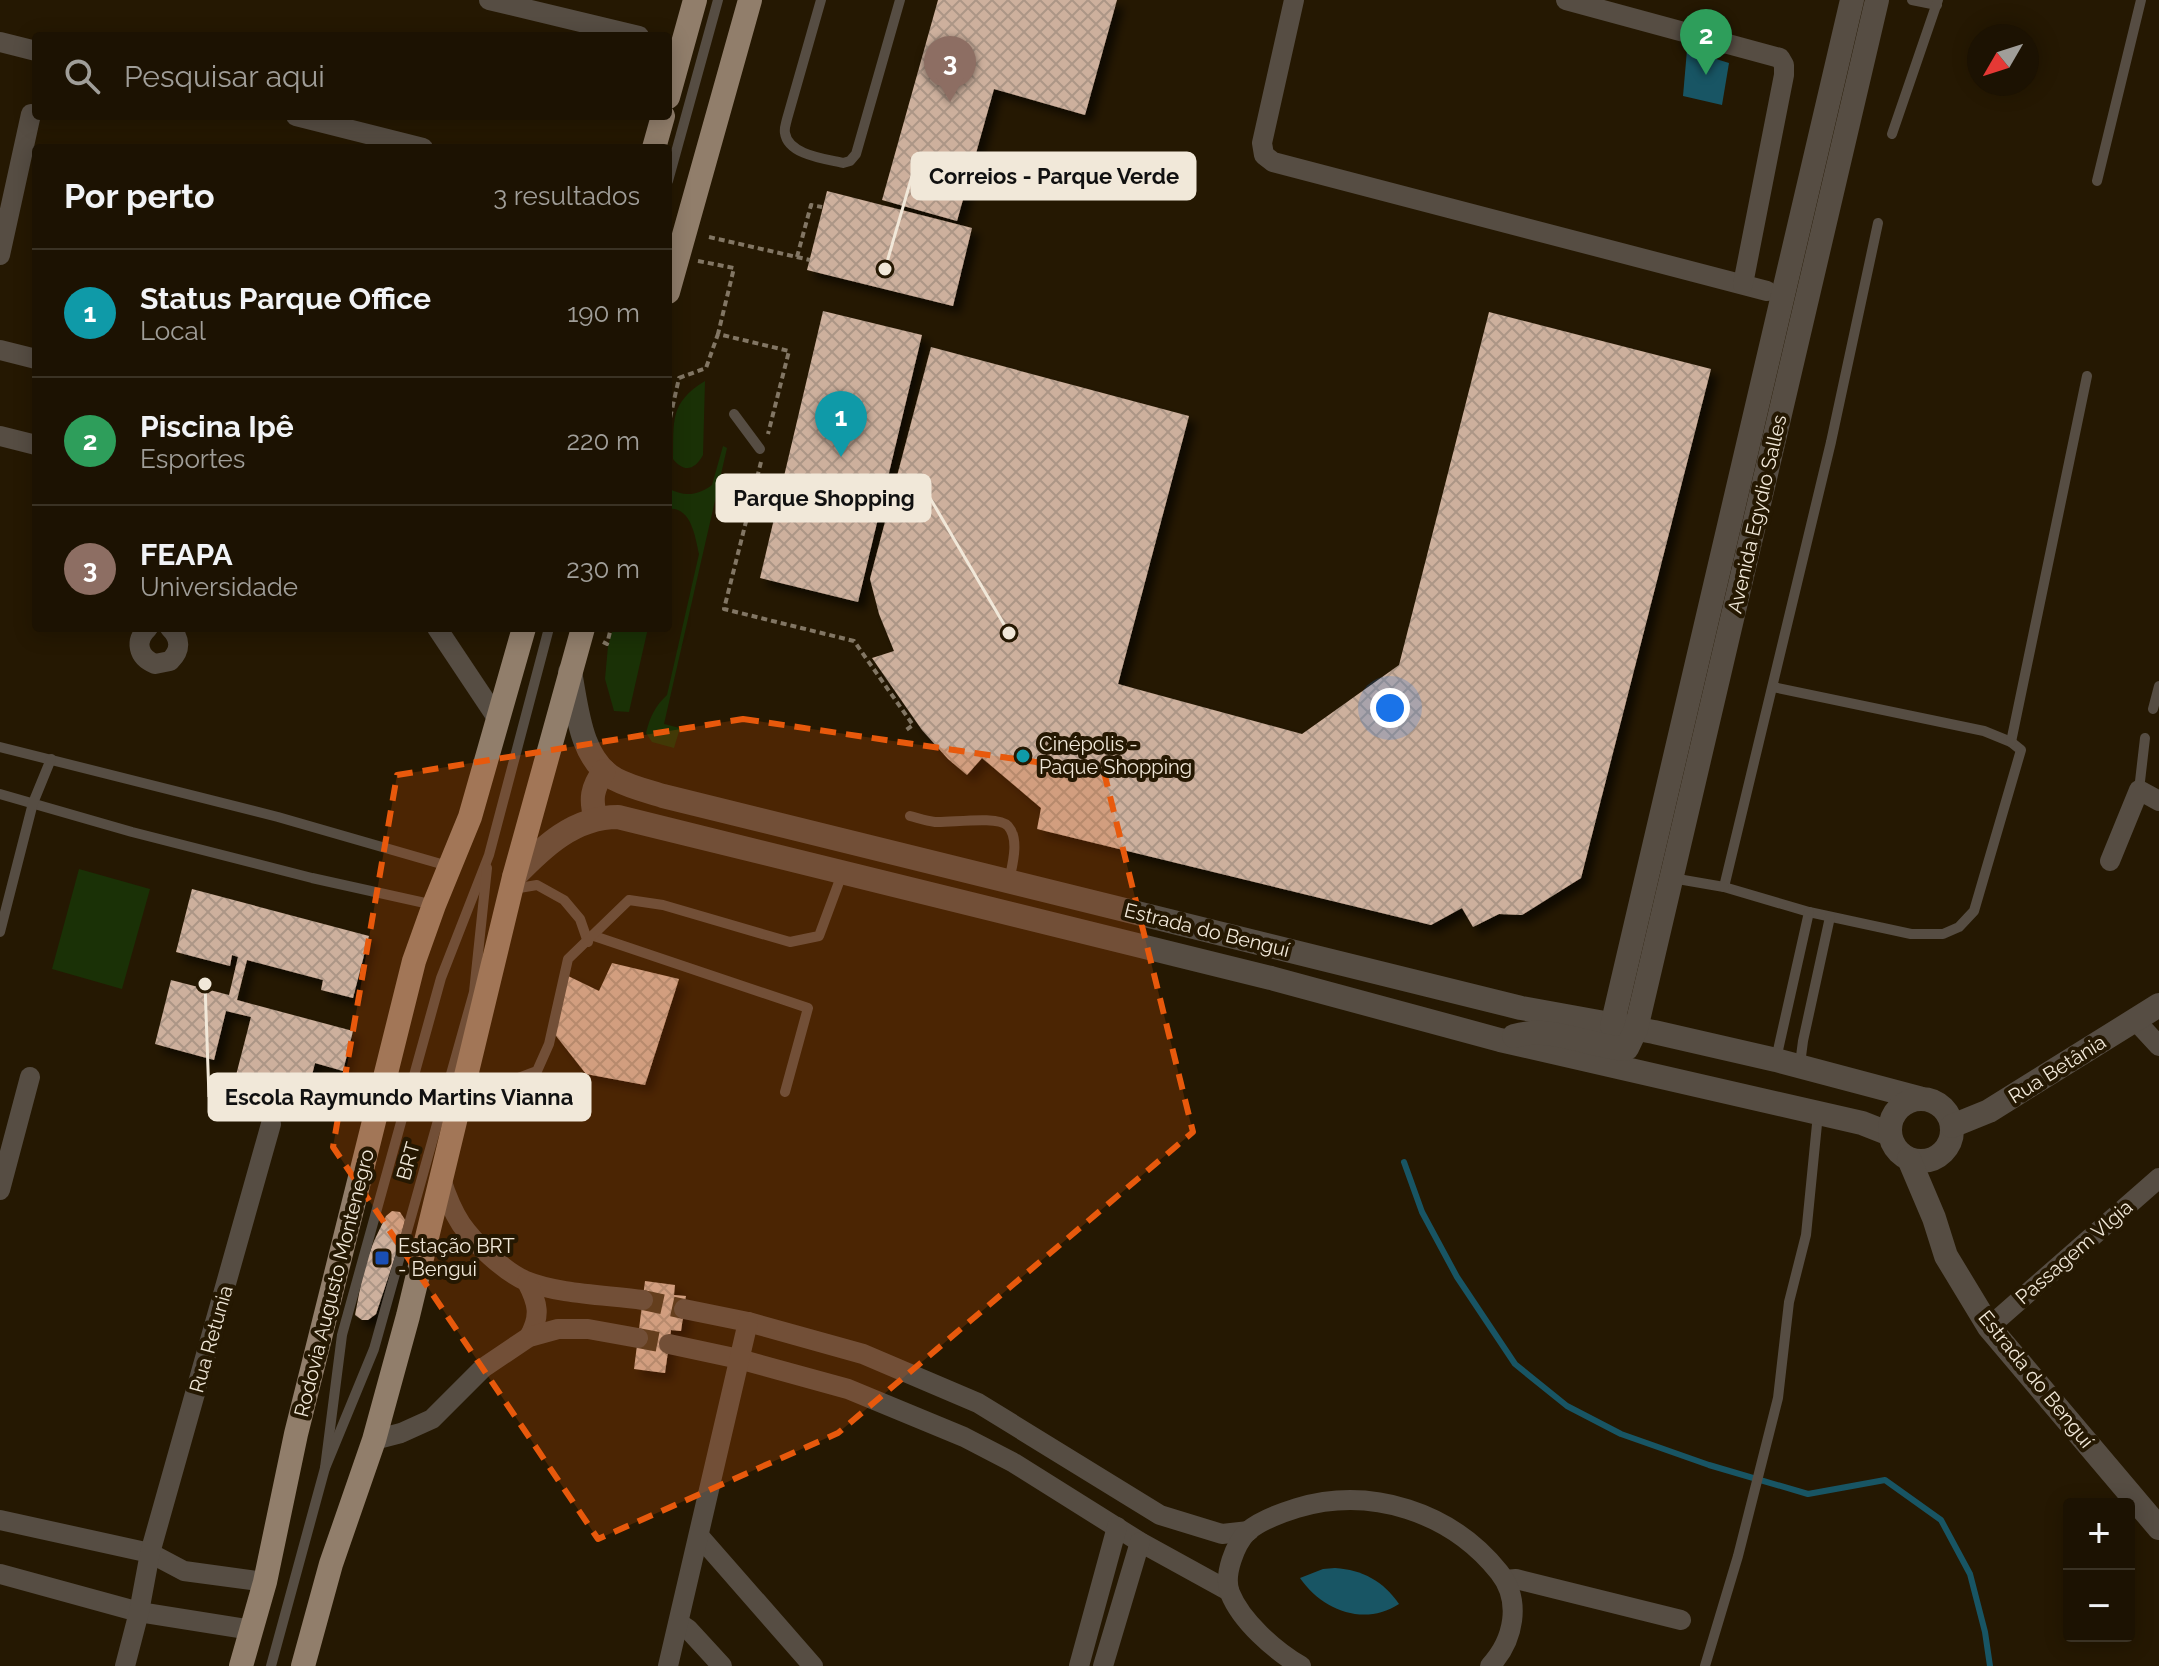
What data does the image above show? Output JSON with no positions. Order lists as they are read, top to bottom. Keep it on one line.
{"streets":{"main road":["Rodovia Augusto Montenegro"],"street":["Avenida Egydio Salles","Estrada do Benguí","Rua Betânia","Passagem Vlgia","Rua Retunia"],"lane":["BRT"]},"crossings":[["Avenida Egydio Salles","Estrada do Benguí"],["Estrada do Benguí","Rua Betânia"],["Estrada do Benguí","Passagem Vlgia"]],"places":{"other":["Correios - Parque Verde","Parque Shopping","Cinépolis - Paque Shopping","Escola Raymundo Martins Vianna"],"transit":["Estação BRT - Bengui"]},"north":"bottom left","page":{"pins":["2","3","1"],"search":"Pesquisar aqui","heading":["Por perto","3 resultados"],"list":[{"mark":"1","name":"Status Parque Office","note":"Local","value":"190 m"},{"mark":"2","name":"Piscina Ipê","note":"Esportes","value":"220 m"},{"mark":"3","name":"FEAPA","note":"Universidade","value":"230 m"}],"map_buttons":["+","−"]}}
